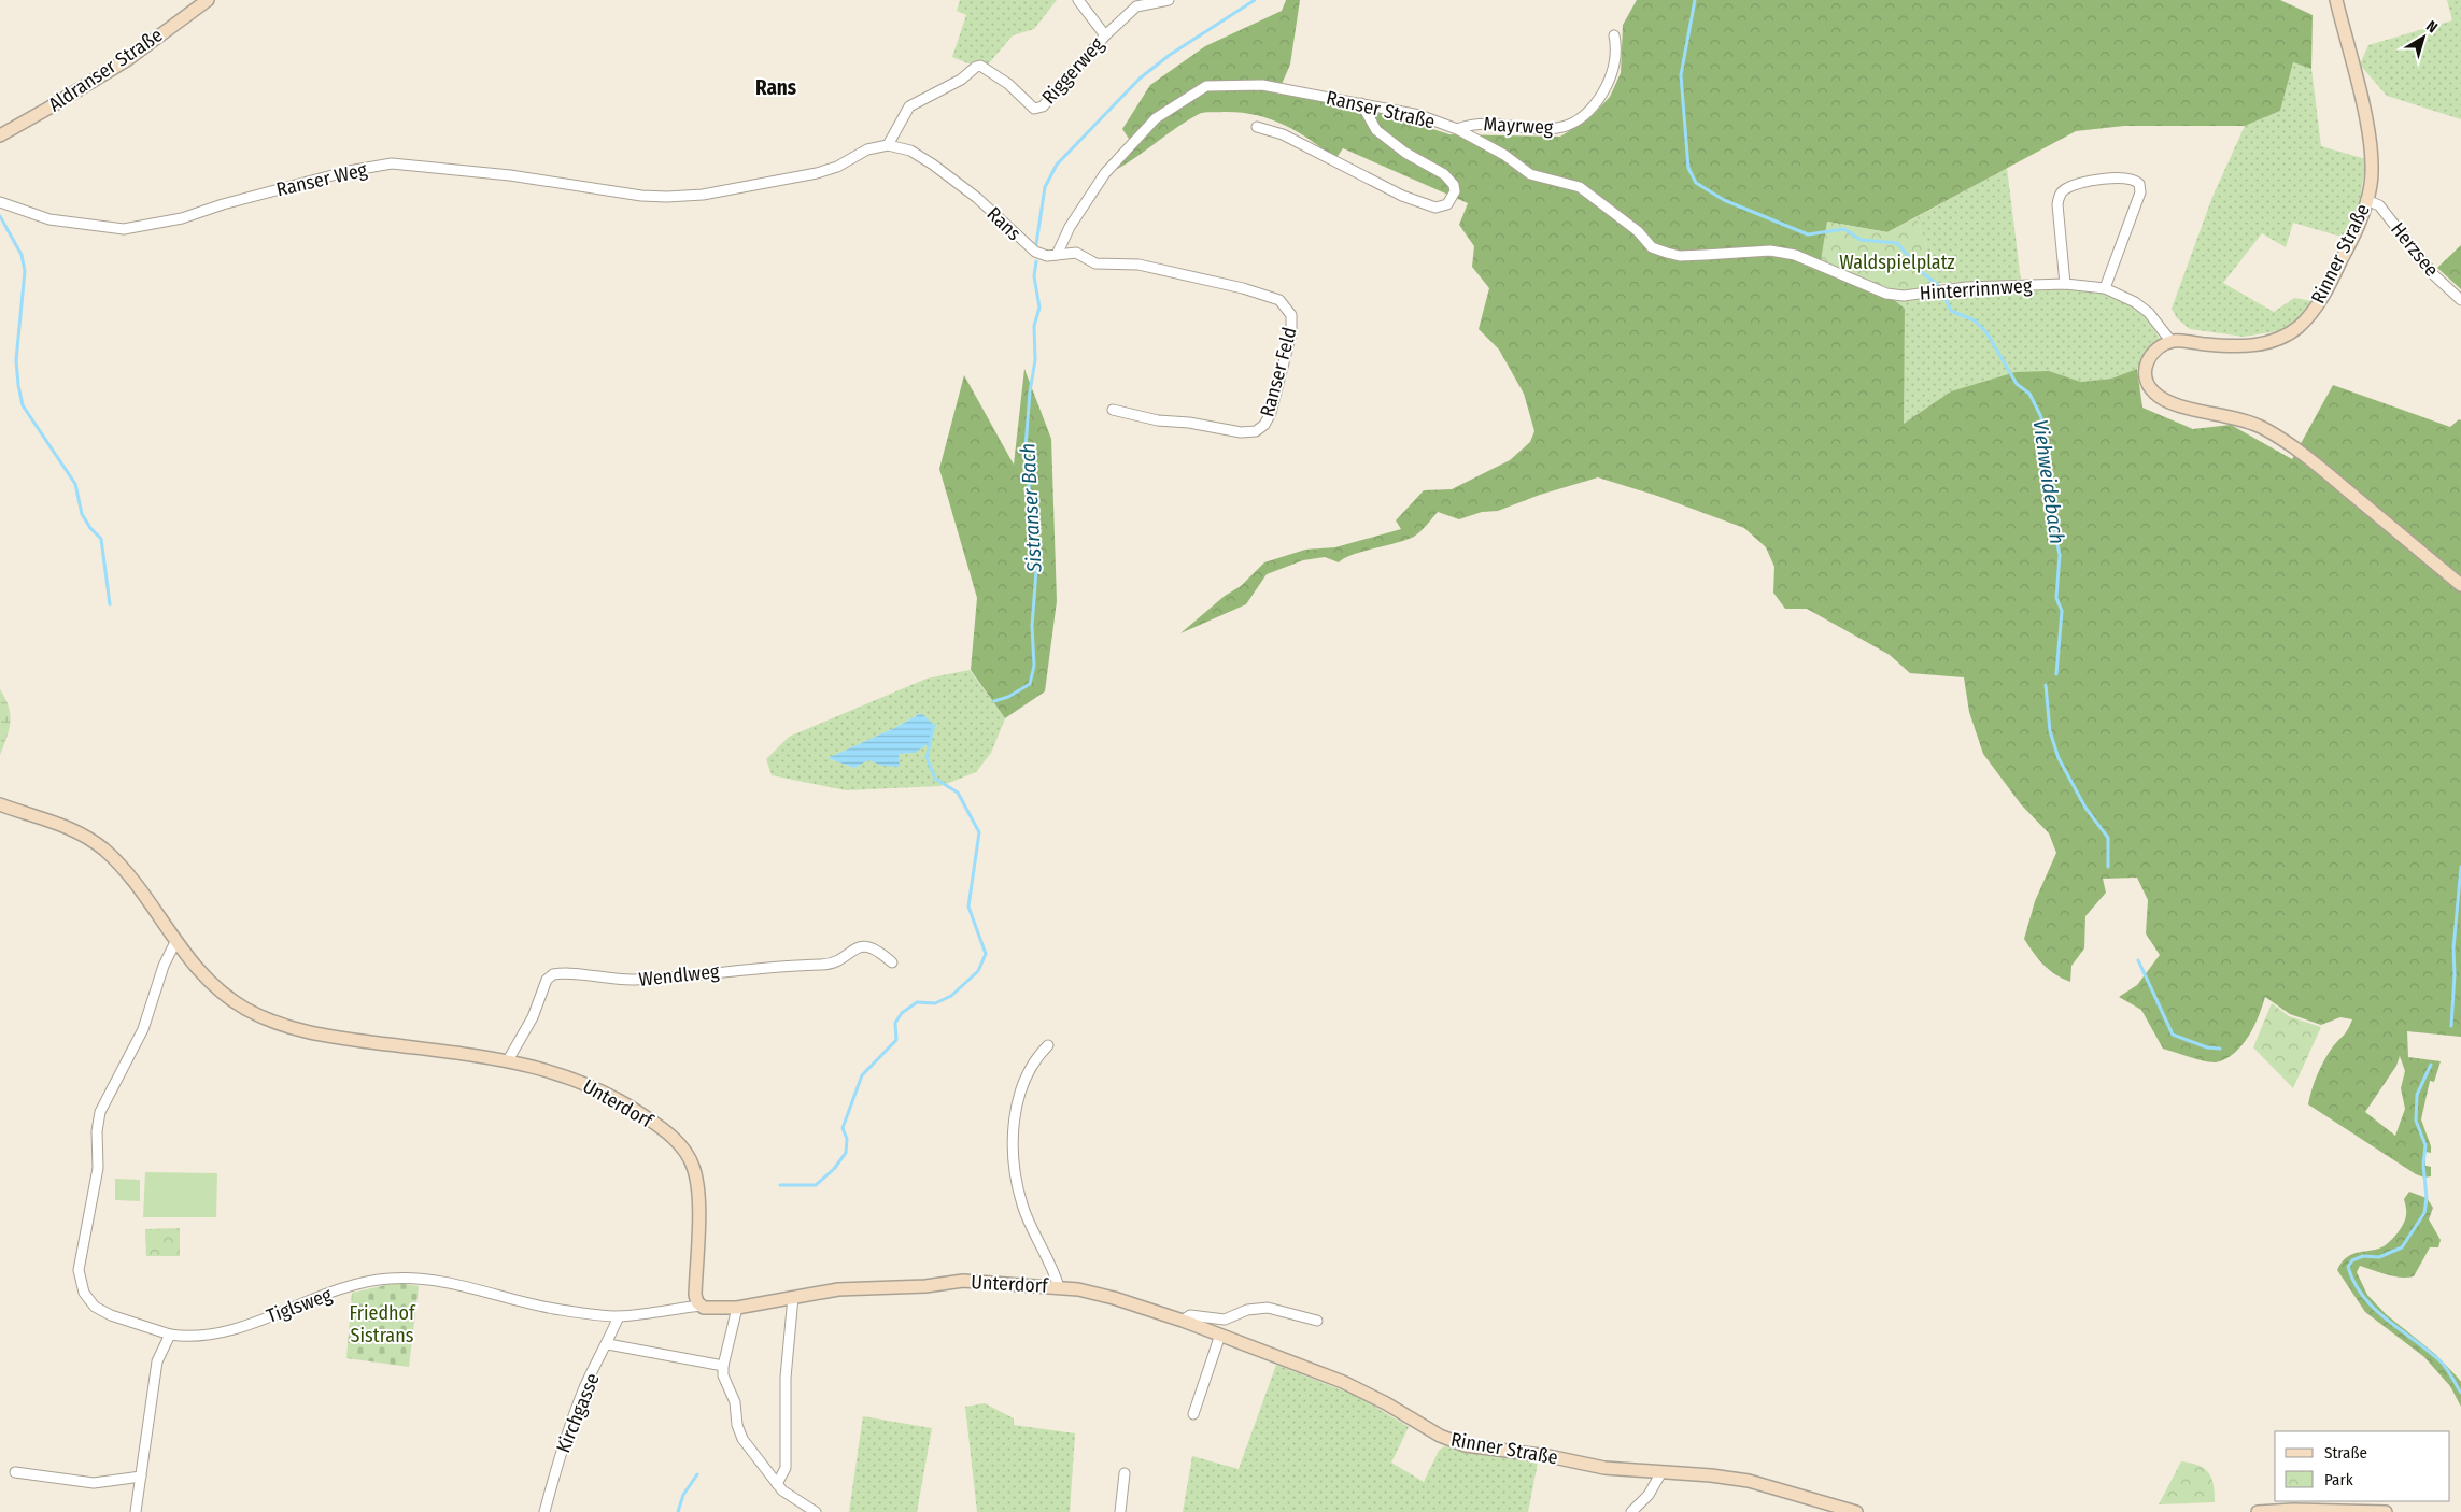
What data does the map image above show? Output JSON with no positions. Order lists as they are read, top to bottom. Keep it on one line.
{"streets":{"main road":["Aldranser Straße","Rinner Straße","Unterdorf"],"street":["Riggerweg","Ranser Straße","Mayrweg","Ranser Weg","Rans","Herzsee","Hinterrinnweg","Ranser Feld","Wendlweg","Tiglsweg","Kirchgasse"]},"crossings":[["Riggerweg","Ranser Weg"],["Riggerweg","Rans"],["Ranser Straße","Mayrweg"],["Ranser Straße","Rans"],["Ranser Straße","Hinterrinnweg"],["Ranser Straße","Ranser Feld"],["Ranser Weg","Rans"],["Rans","Ranser Feld"],["Herzsee","Rinner Straße"],["Rinner Straße","Hinterrinnweg"],["Rinner Straße","Unterdorf"],["Wendlweg","Unterdorf"],["Unterdorf","Tiglsweg"],["Tiglsweg","Kirchgasse"]],"districts":["Rans"],"water":["Viehweidebach","Sistranser Bach"],"parks":["Waldspielplatz","Friedhof Sistrans"],"legend":["Straße","Park"],"north":"top right"}
